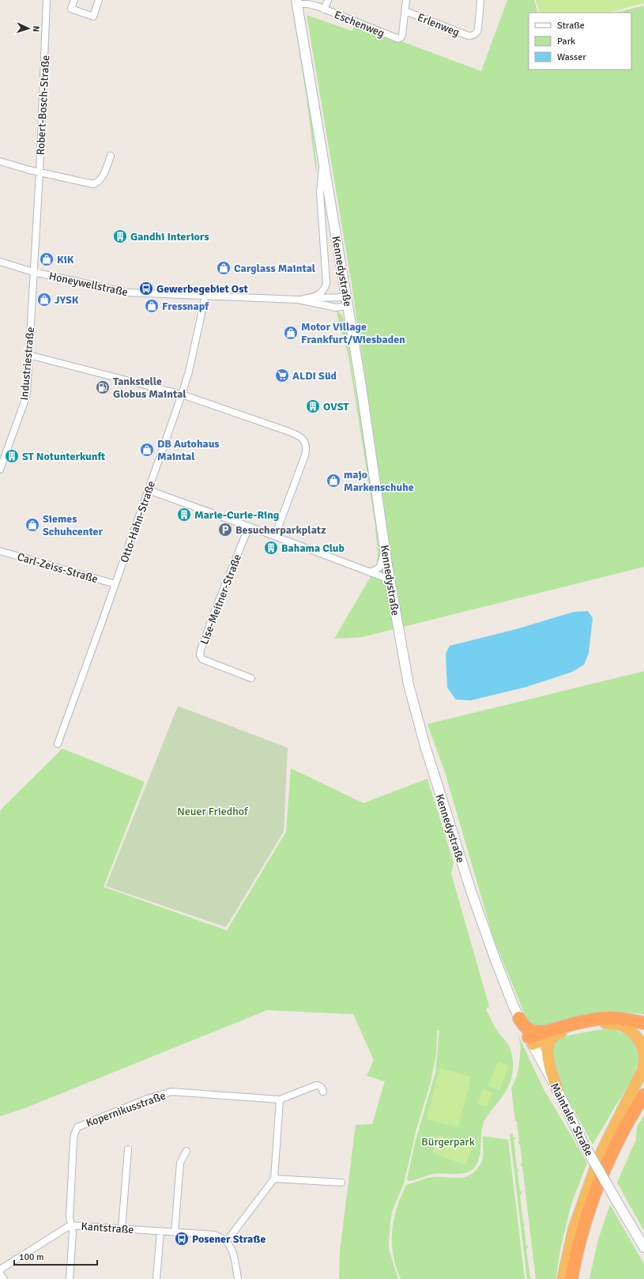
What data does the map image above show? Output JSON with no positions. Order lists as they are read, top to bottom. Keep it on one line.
{"streets":{"main road":["Kennedystraße","Maintaler Straße"],"street":["Eschenweg","Erlenweg","Robert-Bosch-Straße","Honeywellstraße","Industriestraße","Otto-Hahn-Straße","Carl-Zeiss-Straße","Lise-Meitner-Straße","Kopernikusstraße","Kantstraße"]},"crossings":[["Eschenweg","Erlenweg"],["Eschenweg","Kennedystraße"],["Robert-Bosch-Straße","Honeywellstraße"],["Robert-Bosch-Straße","Industriestraße"],["Kennedystraße","Honeywellstraße"],["Kennedystraße","Maintaler Straße"],["Honeywellstraße","Industriestraße"],["Honeywellstraße","Otto-Hahn-Straße"],["Otto-Hahn-Straße","Carl-Zeiss-Straße"],["Kopernikusstraße","Kantstraße"]],"parks":["Neuer Friedhof","Bürgerpark"],"places":{"building":["Gandhi Interiors","OVST","ST Notunterkunft","Marie-Curie-Ring","Bahama Club"],"shop":["KiK","Carglass Maintal","JYSK","Fressnapf","Motor Village Frankfurt/Wiesbaden","DB Autohaus Maintal","majo Markenschuhe","Siemes Schuhcenter"],"bus stop":["Gewerbegebiet Ost","Posener Straße"],"supermarket":["ALDI Süd"],"fuel station":["Tankstelle Globus Maintal"],"parking":["Besucherparkplatz"]},"legend":["Straße","Park","Wasser"],"scale_bar":"100 m","north":"right"}
